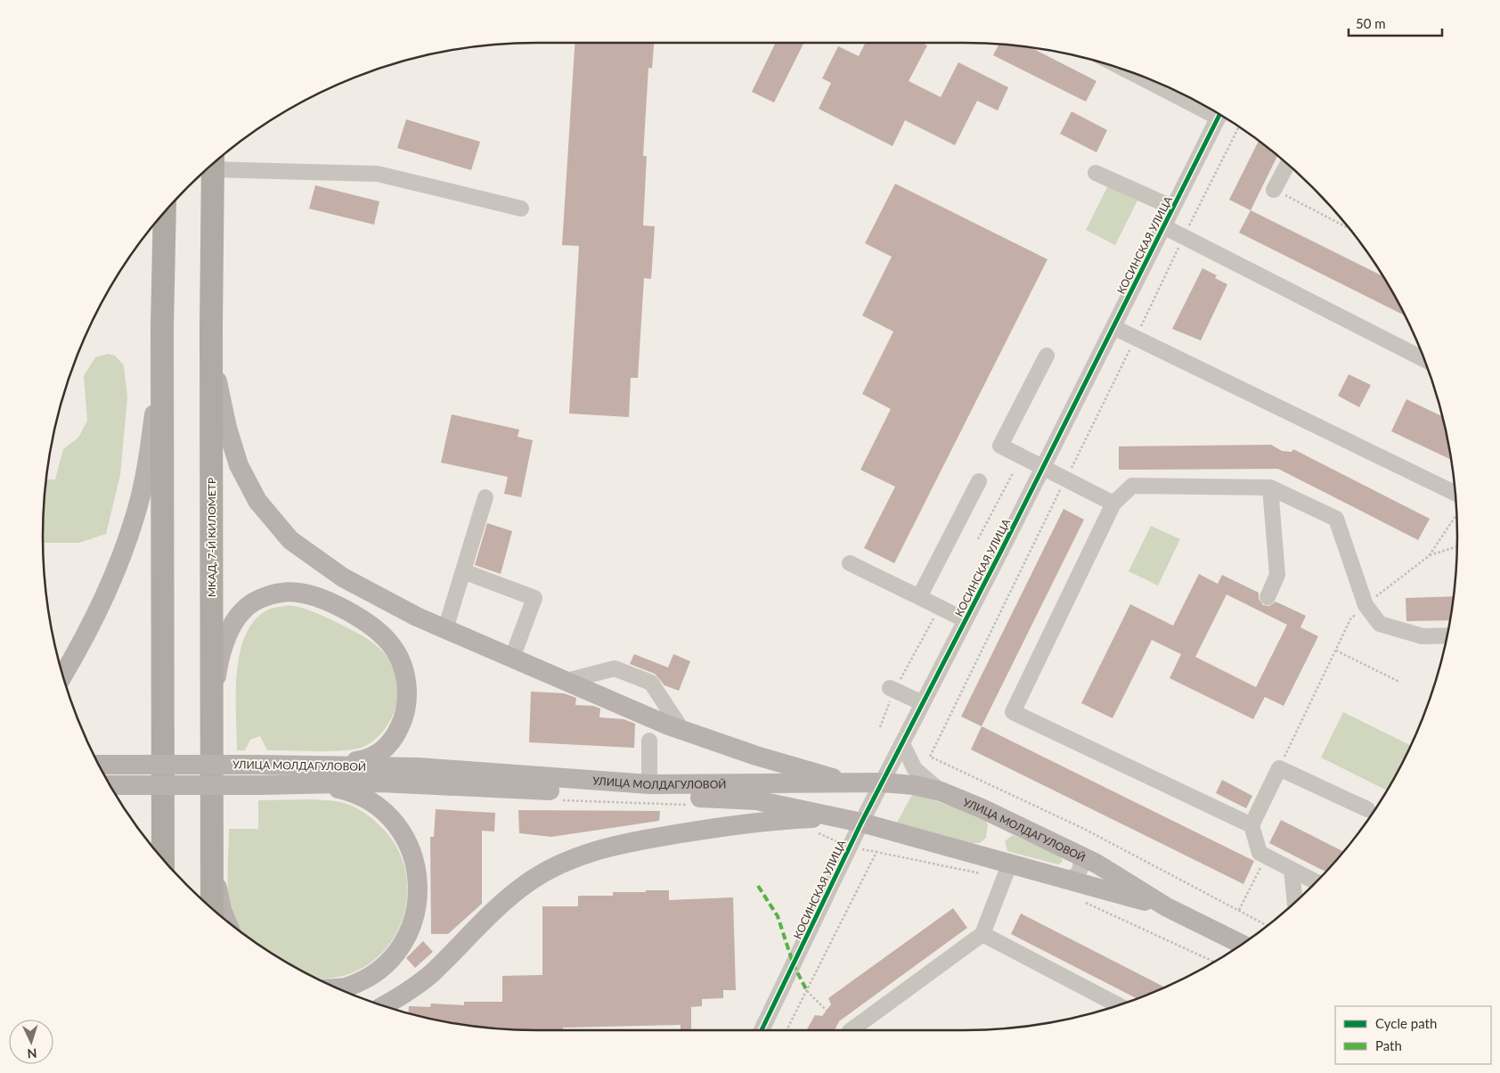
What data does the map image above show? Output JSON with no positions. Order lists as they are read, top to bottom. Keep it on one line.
{"streets":{"highway":["МКАД, 7-Й КИЛОМЕТР"],"main road":["УЛИЦА МОЛДАГУЛОВОЙ"],"street":["КОСИНСКАЯ УЛИЦА"]},"crossings":[["КОСИНСКАЯ УЛИЦА","УЛИЦА МОЛДАГУЛОВОЙ"]],"legend":["Cycle path","Path"],"scale_bar":"50 m","north":"bottom"}
